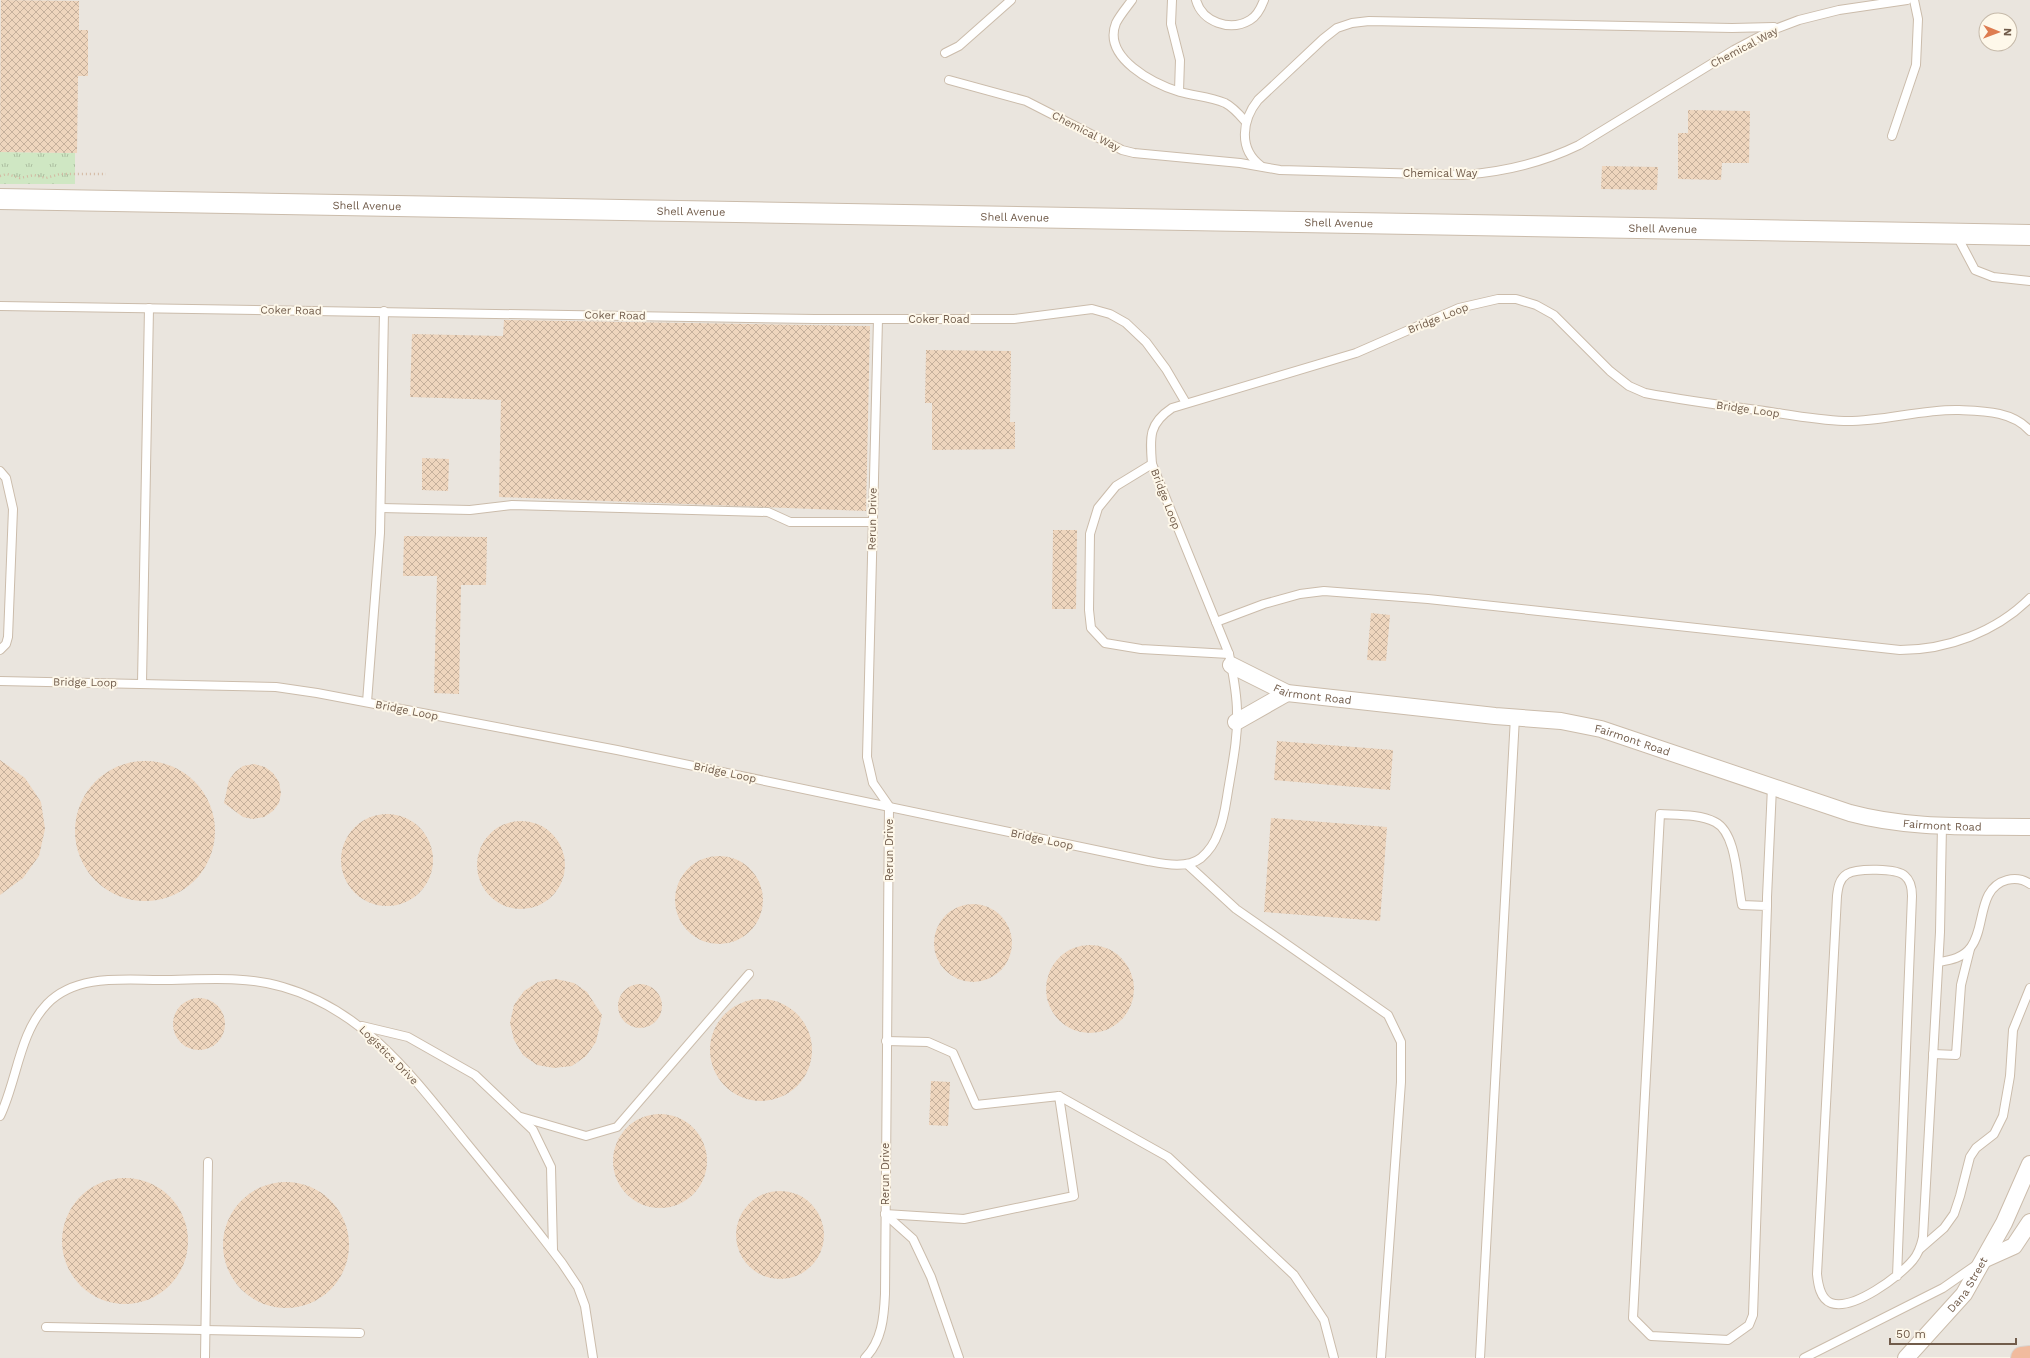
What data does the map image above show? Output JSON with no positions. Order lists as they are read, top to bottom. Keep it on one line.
{"streets":{"street":["Shell Avenue","Fairmont Road","Dana Street"],"lane":["Chemical Way","Coker Road","Bridge Loop","Rerun Drive","Logistics Drive"]},"crossings":[["Coker Road","Bridge Loop"],["Coker Road","Rerun Drive"],["Bridge Loop","Rerun Drive"],["Bridge Loop","Fairmont Road"]],"scale_bar":"50 m","north":"right"}
